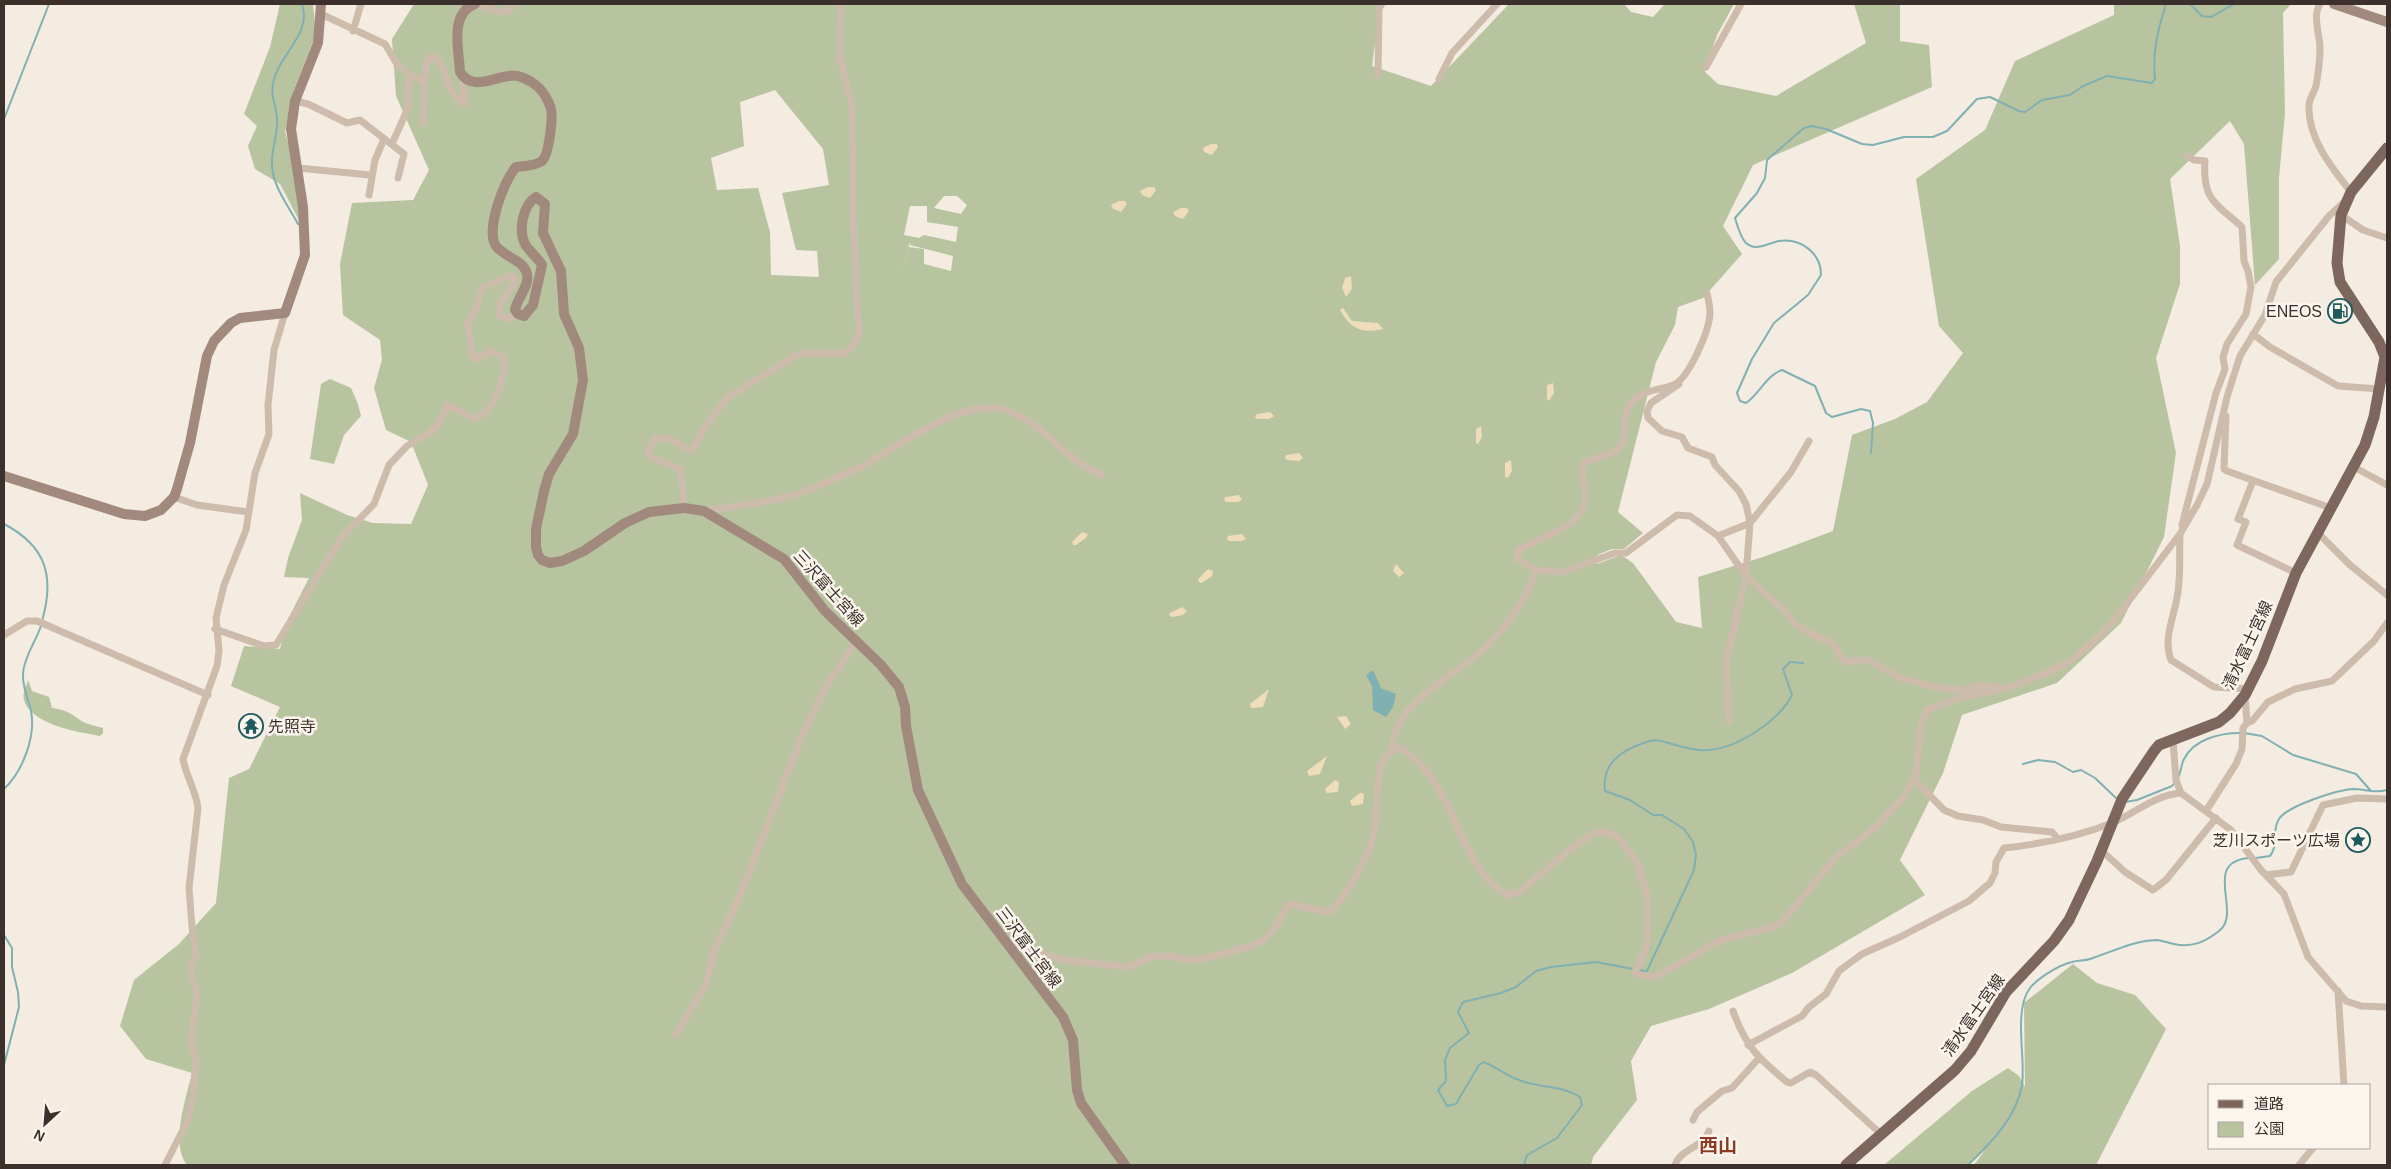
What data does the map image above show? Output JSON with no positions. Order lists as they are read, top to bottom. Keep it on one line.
{"streets":{"main road":["三沢富士宮線","清水富士宮線"]},"districts":["西山"],"places":{"fuel station":["ENEOS"],"temple":["先照寺"],"place":["芝川スポーツ広場"]},"legend":["道路","公園"],"north":"bottom left"}
